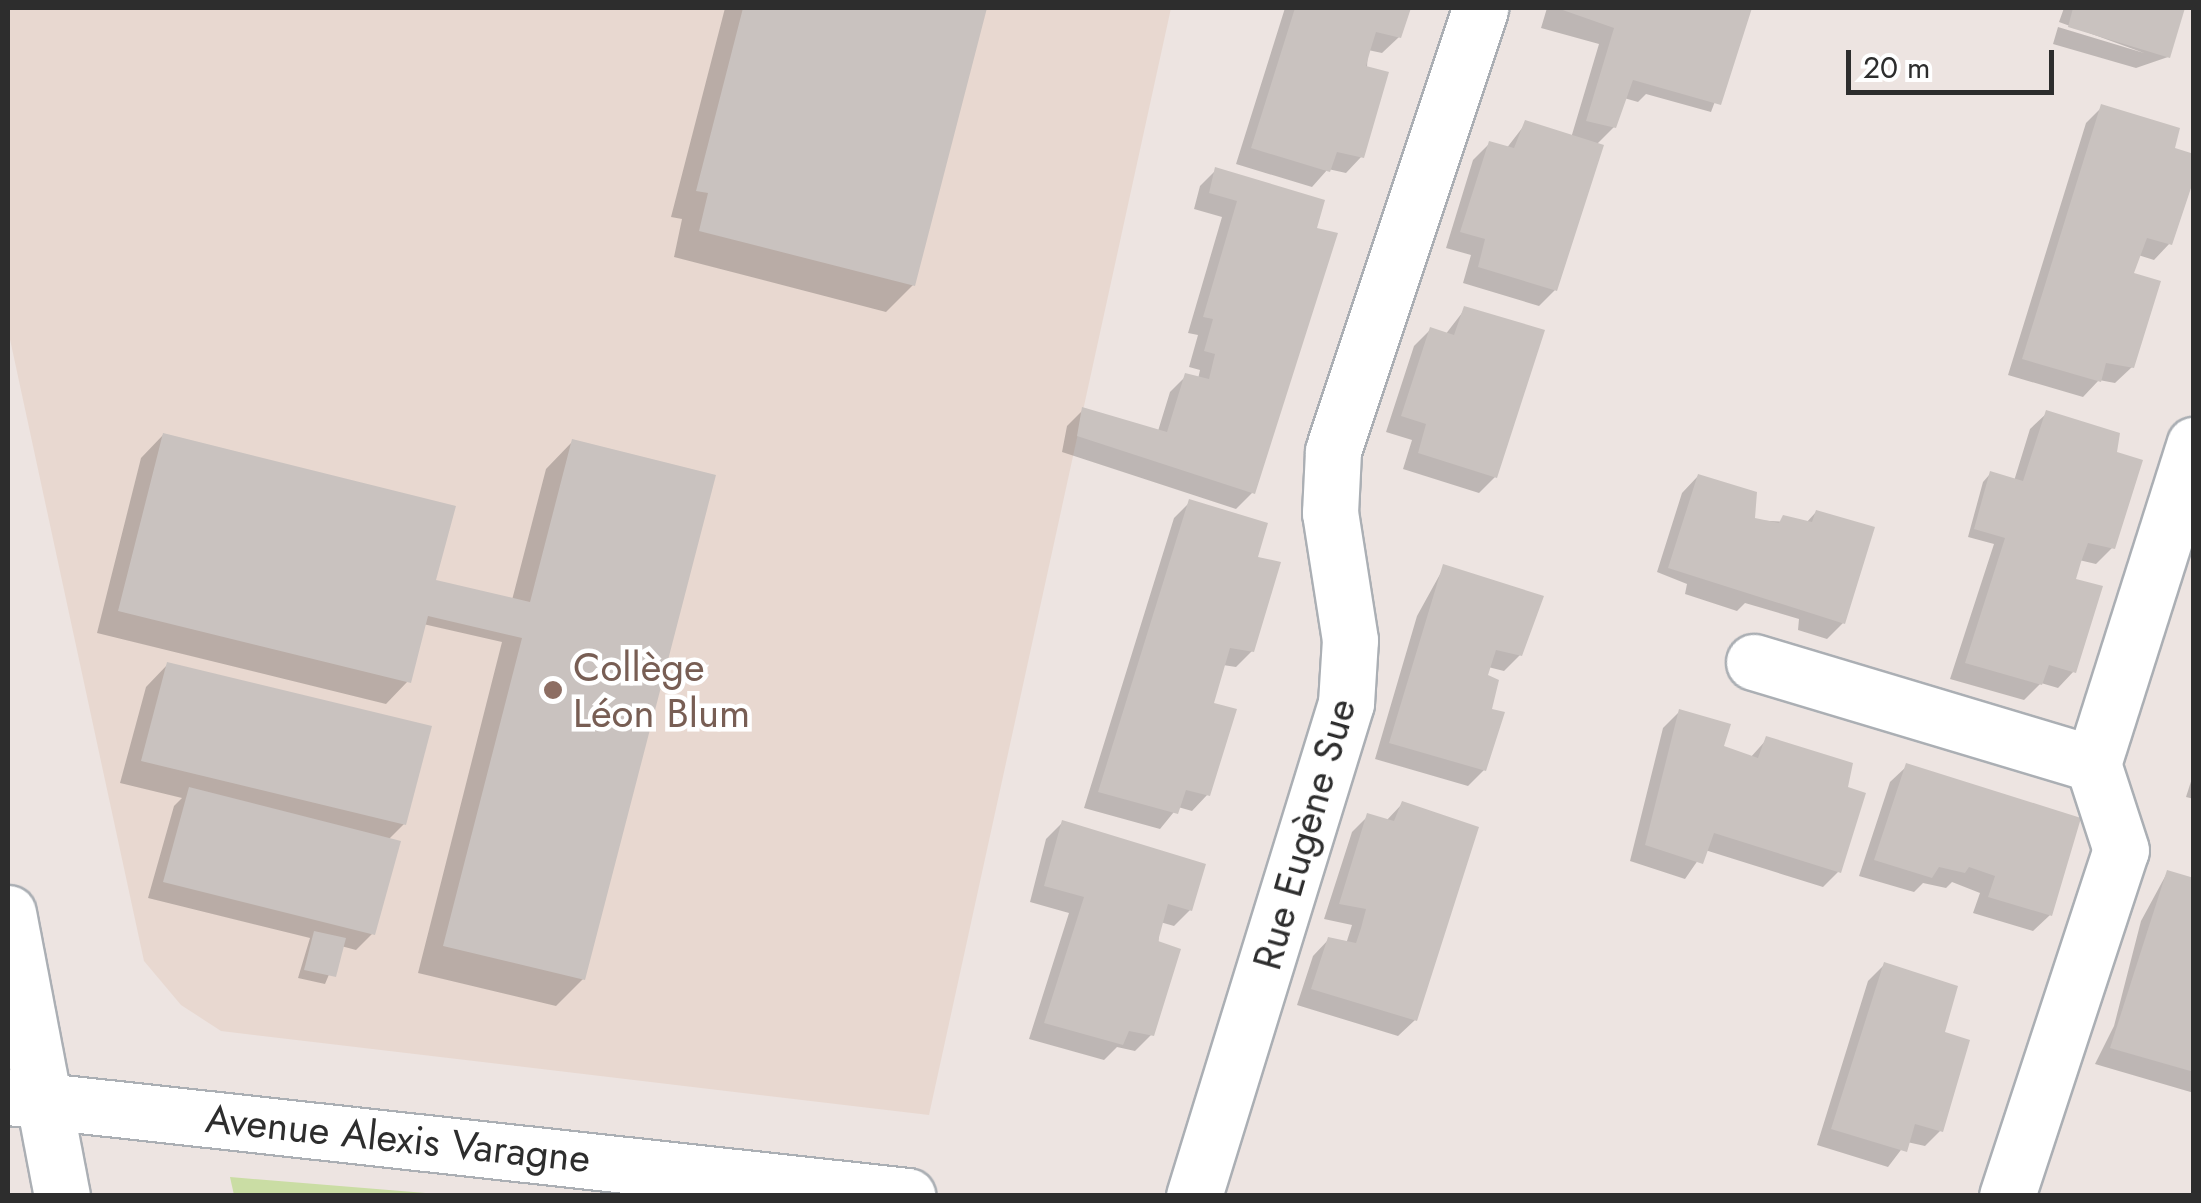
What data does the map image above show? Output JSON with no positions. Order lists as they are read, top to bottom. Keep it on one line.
{"streets":{"street":["Rue Eugène Sue","Avenue Alexis Varagne"]},"places":["Collège Léon Blum"],"scale_bar":"20 m"}
